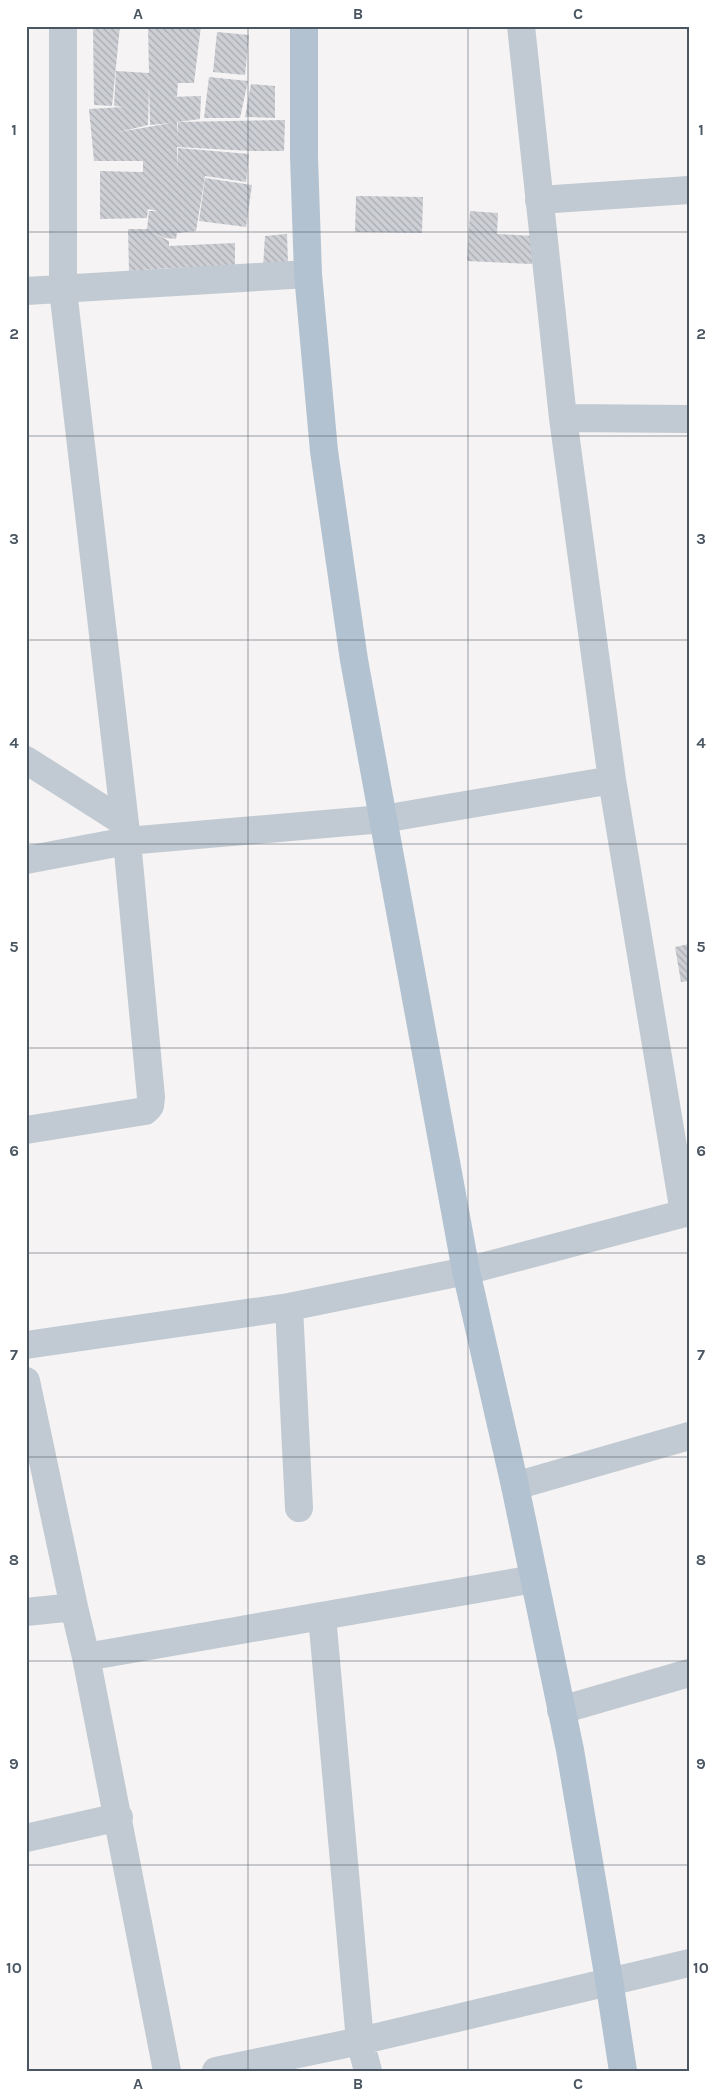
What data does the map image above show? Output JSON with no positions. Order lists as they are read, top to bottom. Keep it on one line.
{"grid":{"columns":["A","B","C"],"rows":["1","2","3","4","5","6","7","8","9","10"]}}
